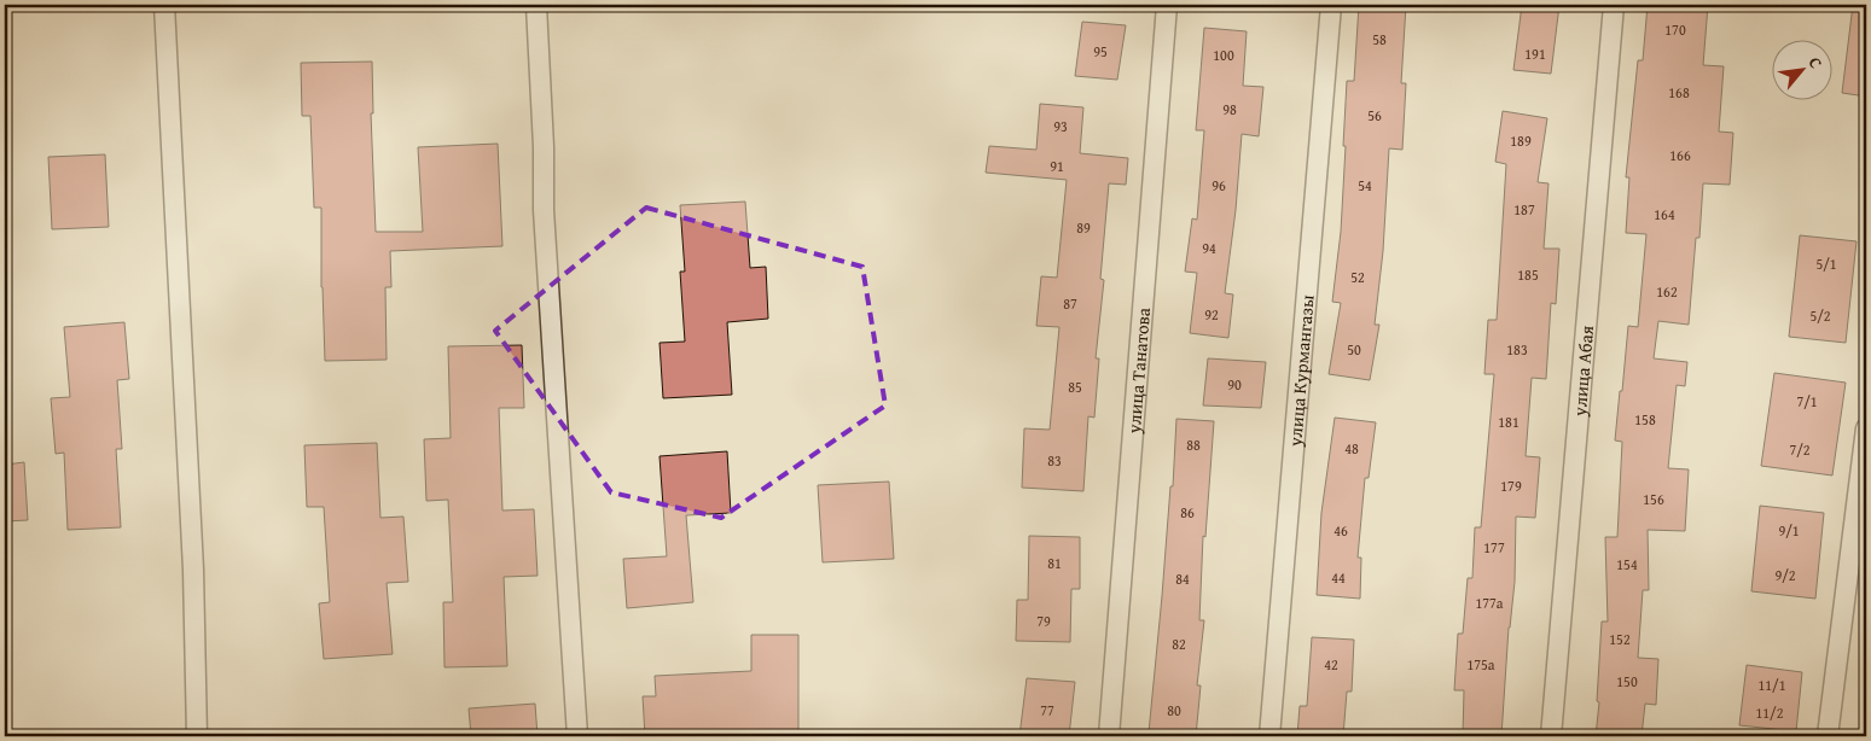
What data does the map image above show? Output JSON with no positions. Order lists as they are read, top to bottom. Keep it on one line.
{"streets":{"street":["улица Танатова","улица Курмангазы","улица Абая"]},"house_numbers":["170","58","95","191","100","168","98","56","93","189","166","91","96","54","187","164","89","94","5/1","185","52","162","87","92","5/2","50","183","90","85","7/1","158","181","88","48","7/2","83","179","156","86","46","9/1","177","81","154","9/2","44","84","177а","79","152","82","42","175а","150","11/1","77","80","11/2"],"north":"top right"}
